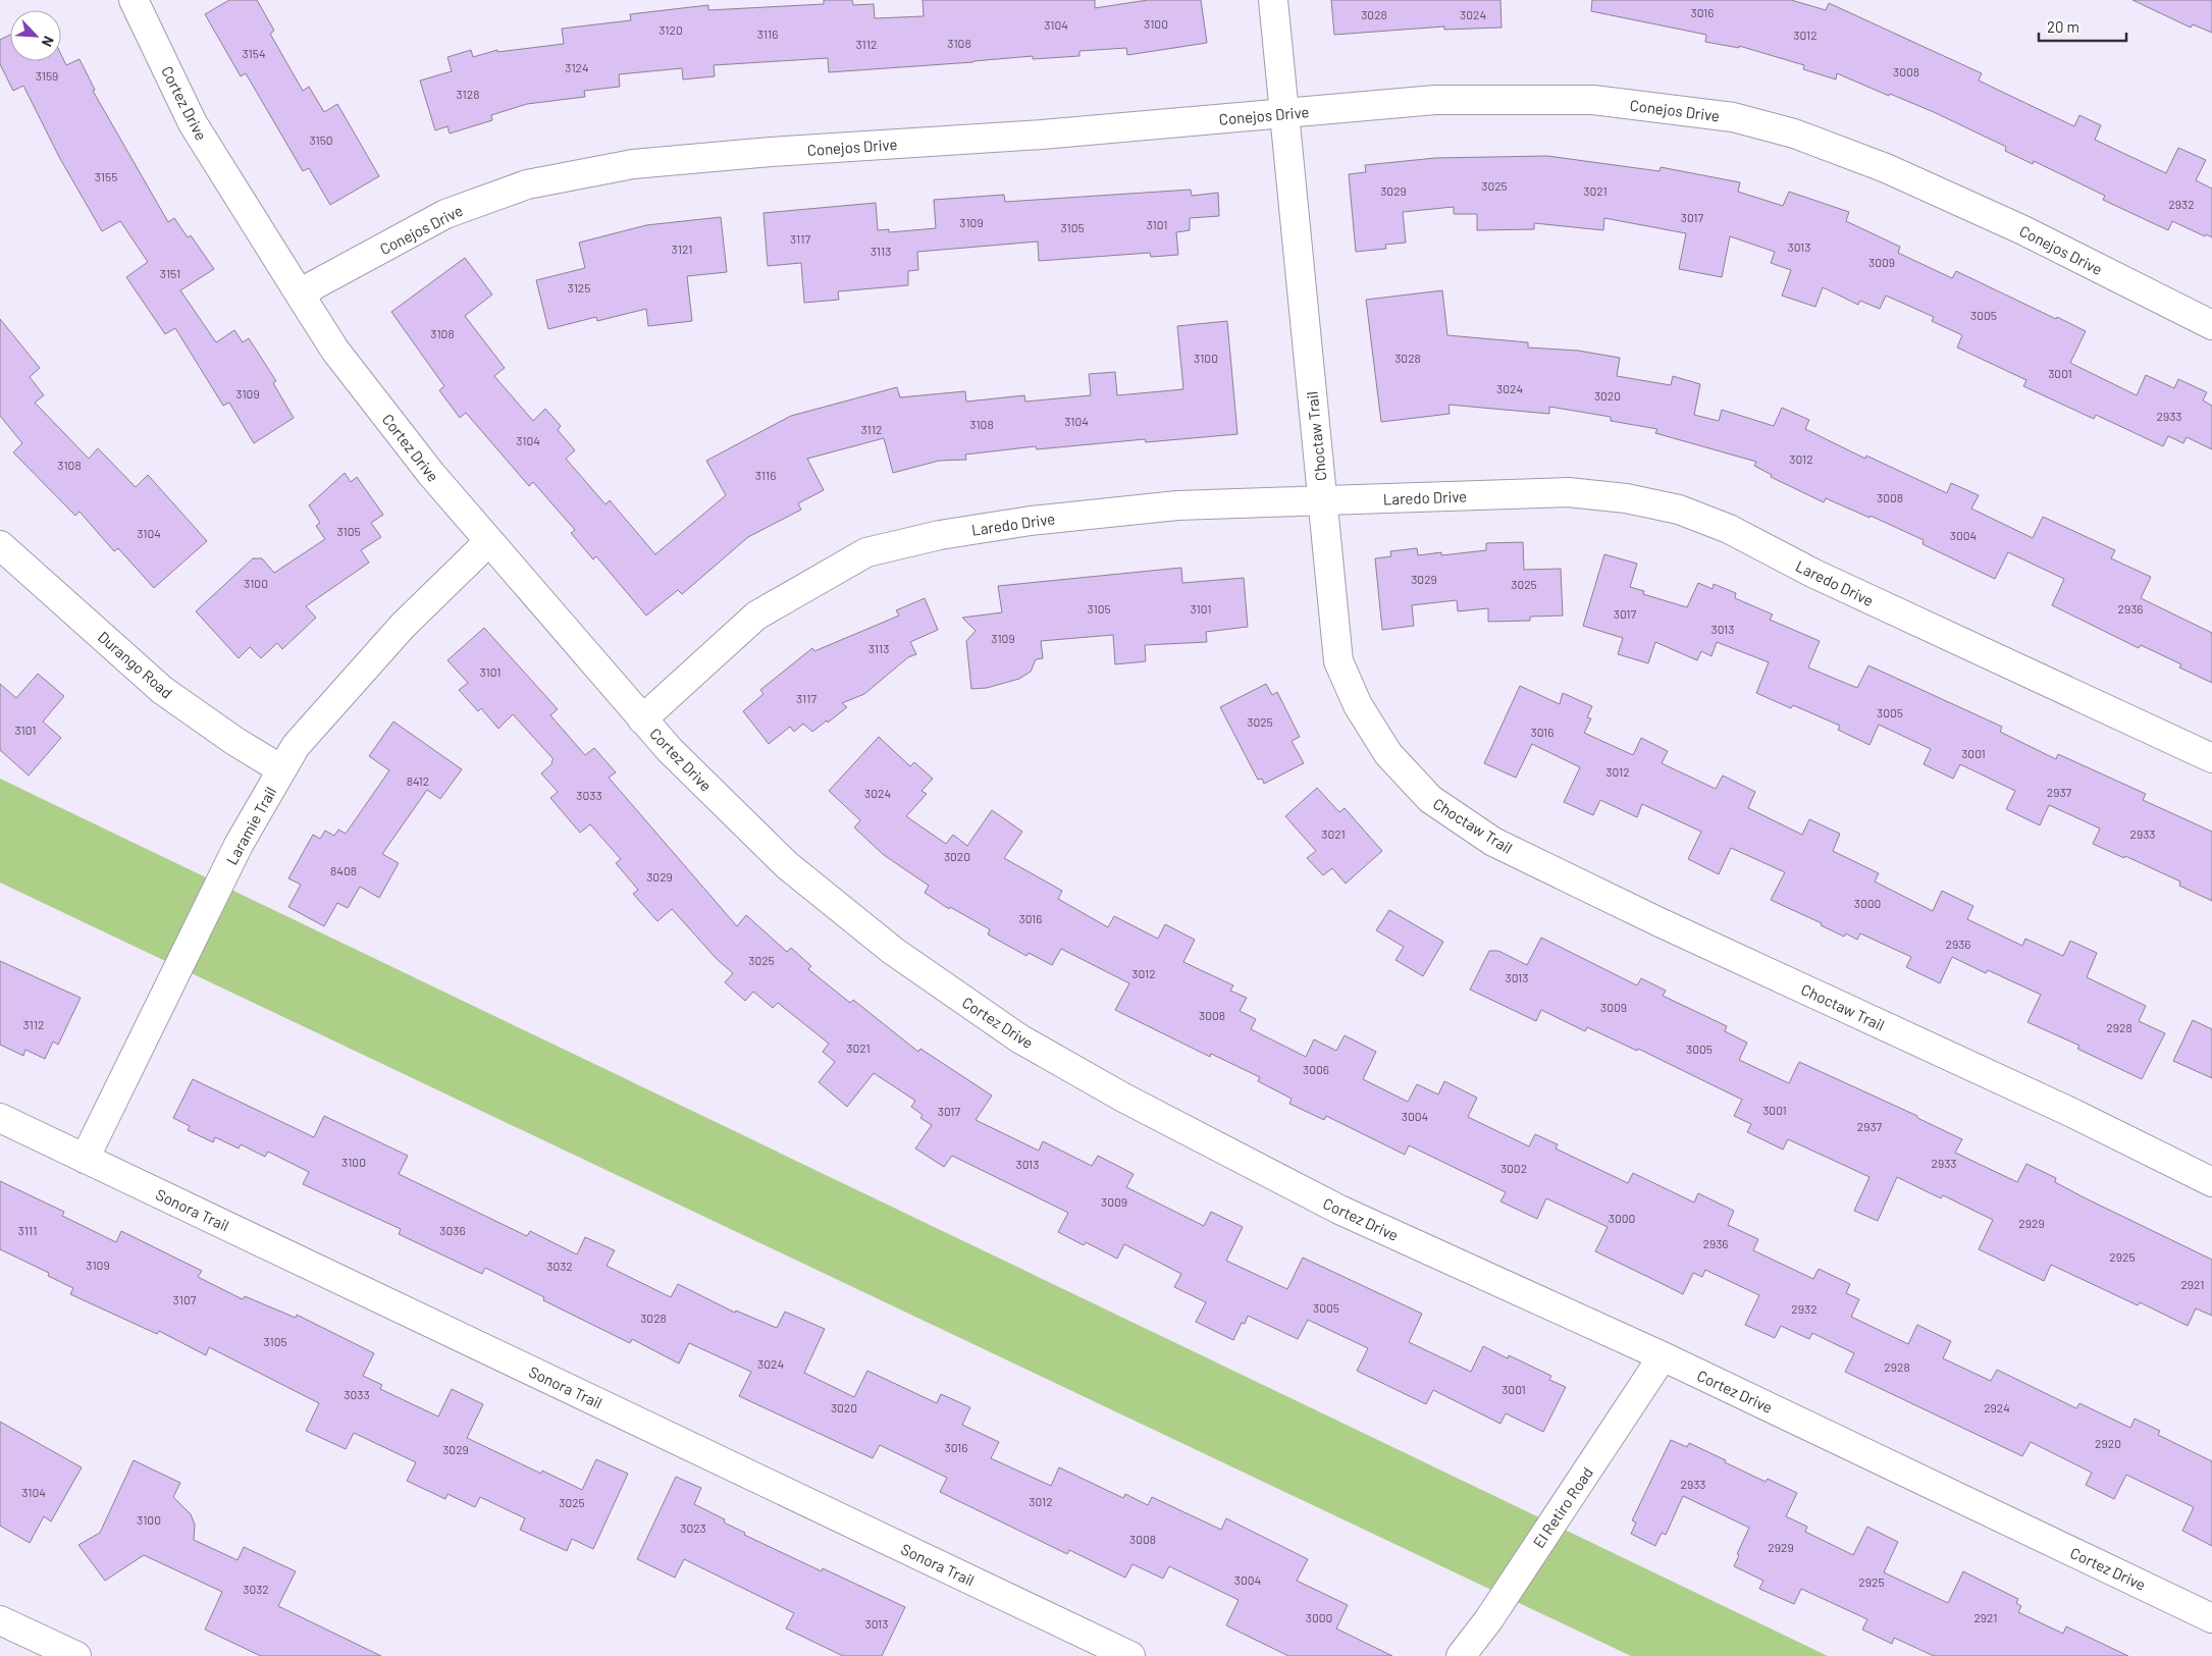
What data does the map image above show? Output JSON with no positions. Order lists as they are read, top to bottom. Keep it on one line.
{"streets":{"street":["Cortez Drive","Conejos Drive","Choctaw Trail","Laredo Drive","Durango Road","Laramie Trail","Sonora Trail","El Retiro Road"]},"crossings":[["Cortez Drive","Conejos Drive"],["Cortez Drive","Laredo Drive"],["Cortez Drive","Laramie Trail"],["Cortez Drive","El Retiro Road"],["Conejos Drive","Choctaw Trail"],["Choctaw Trail","Laredo Drive"],["Durango Road","Laramie Trail"],["Laramie Trail","Sonora Trail"]],"house_numbers":["3016","3028","3024","3100","3104","3120","3116","3012","3108","3112","3154","3124","3008","3159","3128","3150","3155","3025","3029","3021","2932","3017","3109","3101","3105","3117","3013","3121","3113","3009","3151","3125","3005","3108","3100","3028","3001","3024","3109","3020","2933","3104","3108","3112","3104","3012","3108","3116","3008","3105","3104","3004","3029","3100","3025","3105","3101","2936","3017","3013","3109","3113","3101","3117","3005","3025","3101","3016","3001","3012","8412","2937","3024","3033","3021","2933","3020","8408","3029","3000","3016","2936","3025","3012","3013","3009","3008","3112","2928","3021","3005","3006","3001","3017","3004","2937","3100","2933","3013","3002","3009","3000","2929","3111","3036","2936","2925","3109","3032","2921","3107","3005","2932","3028","3105","3024","2928","3001","3033","3020","2924","2920","3016","3029","2933","3104","3012","3025","3100","3023","3008","2929","3004","2925","3032","3000","2921","3013"],"scale_bar":"20 m","north":"bottom right"}
